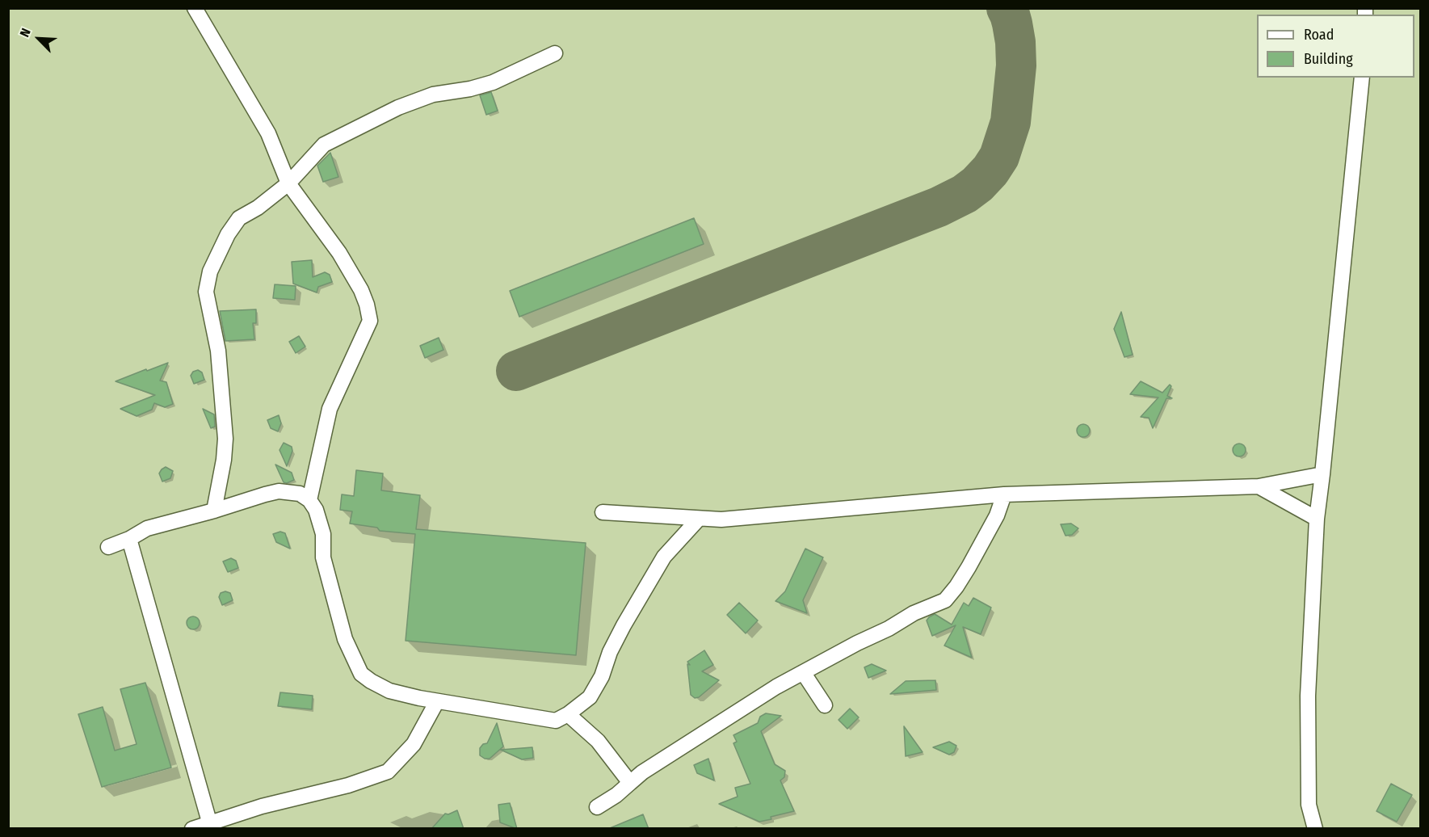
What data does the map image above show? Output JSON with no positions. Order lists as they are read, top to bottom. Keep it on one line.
{"legend":["Road","Building"],"north":"top left"}
